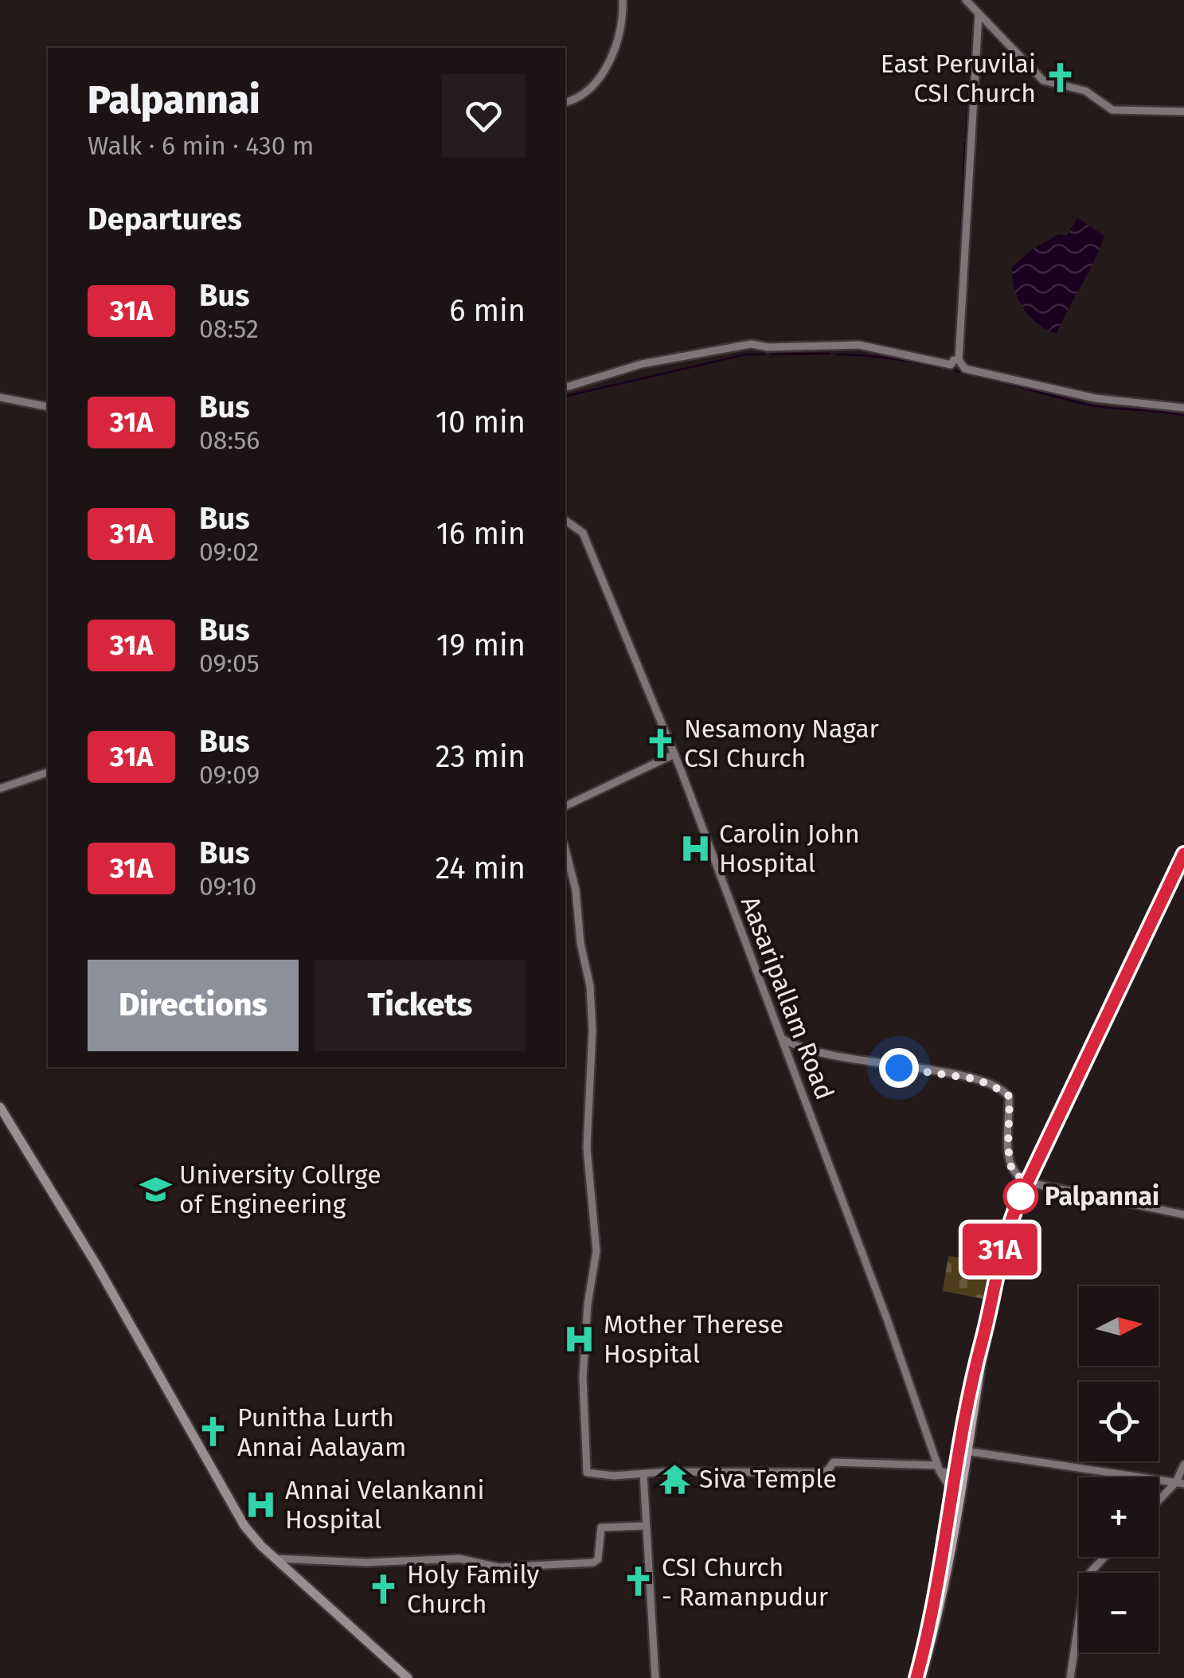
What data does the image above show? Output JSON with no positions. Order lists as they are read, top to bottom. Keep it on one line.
{"streets":{"street":["Aasaripallam Road"]},"places":{"church":["East Peruvilai CSI Church","Nesamony Nagar CSI Church","Punitha Lurth Annai Aalayam","CSI Church - Ramanpudur","Holy Family Church"],"hospital":["Carolin John Hospital","Mother Therese Hospital","Annai Velankanni Hospital"],"school or university":["University Collrge of Engineering"],"other":["Palpannai"],"temple":["Siva Temple"]},"lines":["bus line 31A"],"north":"right","page":{"on_map":"31A","heading":[["Palpannai","Walk · 6 min · 430 m"],"Departures"],"list":[{"mark":"31A","name":"Bus","note":"08:52","value":"6 min"},{"mark":"31A","name":"Bus","note":"08:56","value":"10 min"},{"mark":"31A","name":"Bus","note":"09:02","value":"16 min"},{"mark":"31A","name":"Bus","note":"09:05","value":"19 min"},{"mark":"31A","name":"Bus","note":"09:09","value":"23 min"},{"mark":"31A","name":"Bus","note":"09:10","value":"24 min"}],"buttons":["Directions","Tickets"],"map_buttons":["+","−"]}}
